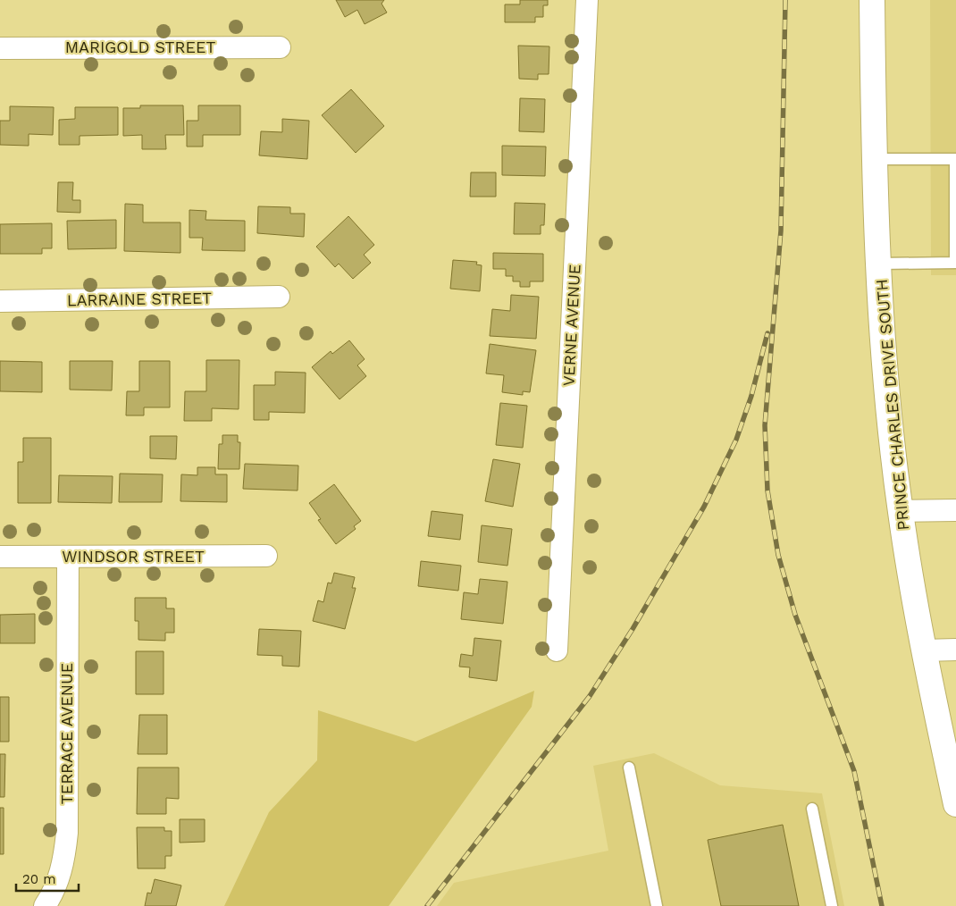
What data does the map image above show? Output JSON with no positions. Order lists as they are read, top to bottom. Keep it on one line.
{"streets":{"main road":["PRINCE CHARLES DRIVE SOUTH"],"street":["MARIGOLD STREET","LARRAINE STREET","VERNE AVENUE","WINDSOR STREET","TERRACE AVENUE"]},"crossings":[["WINDSOR STREET","TERRACE AVENUE"]],"scale_bar":"20 m"}
